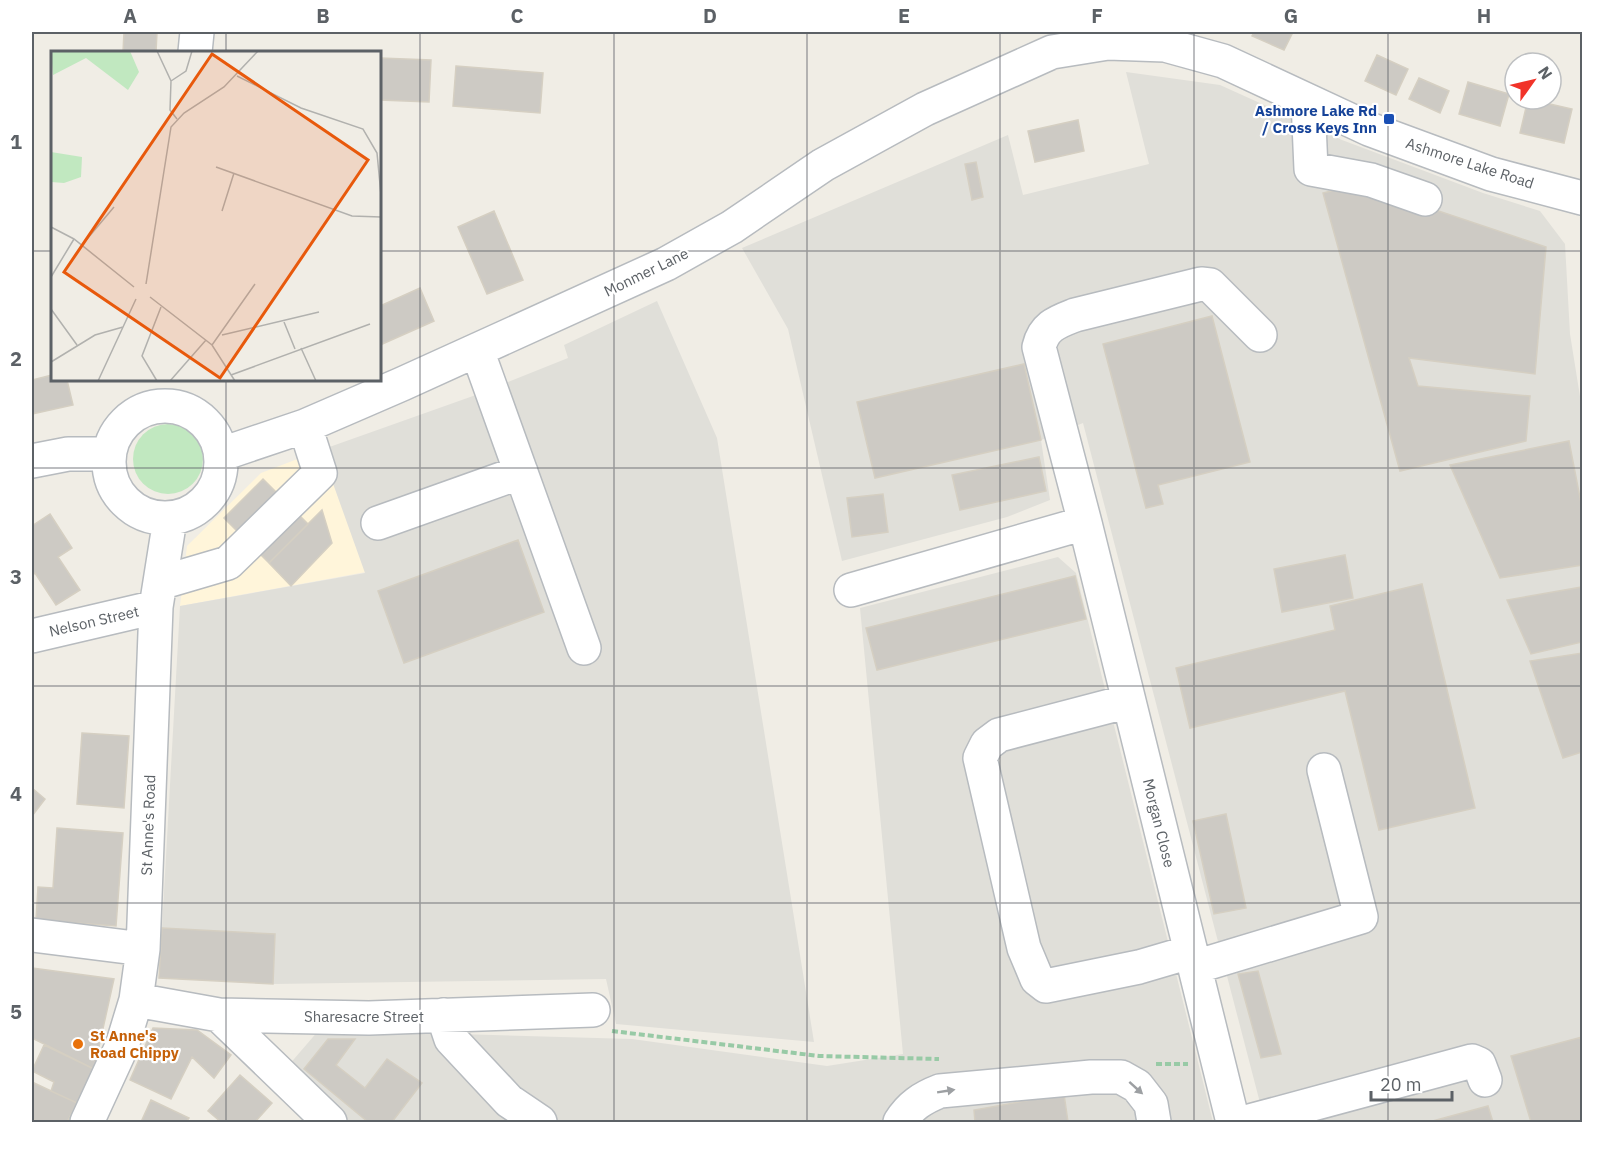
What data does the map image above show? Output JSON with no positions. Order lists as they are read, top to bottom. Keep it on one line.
{"streets":{"street":["Ashmore Lake Road","Monmer Lane","Nelson Street","Morgan Close","St Anne's Road","Sharesacre Street"]},"crossings":[["Ashmore Lake Road","Monmer Lane"],["Monmer Lane","Nelson Street"],["Monmer Lane","St Anne's Road"],["Nelson Street","St Anne's Road"],["St Anne's Road","Sharesacre Street"]],"places":{"transit":["Ashmore Lake Rd / Cross Keys Inn"],"other":["St Anne's Road Chippy"]},"scale_bar":"20 m","north":"top right","grid":{"columns":["A","B","C","D","E","F","G","H"],"rows":["1","2","3","4","5"]}}
